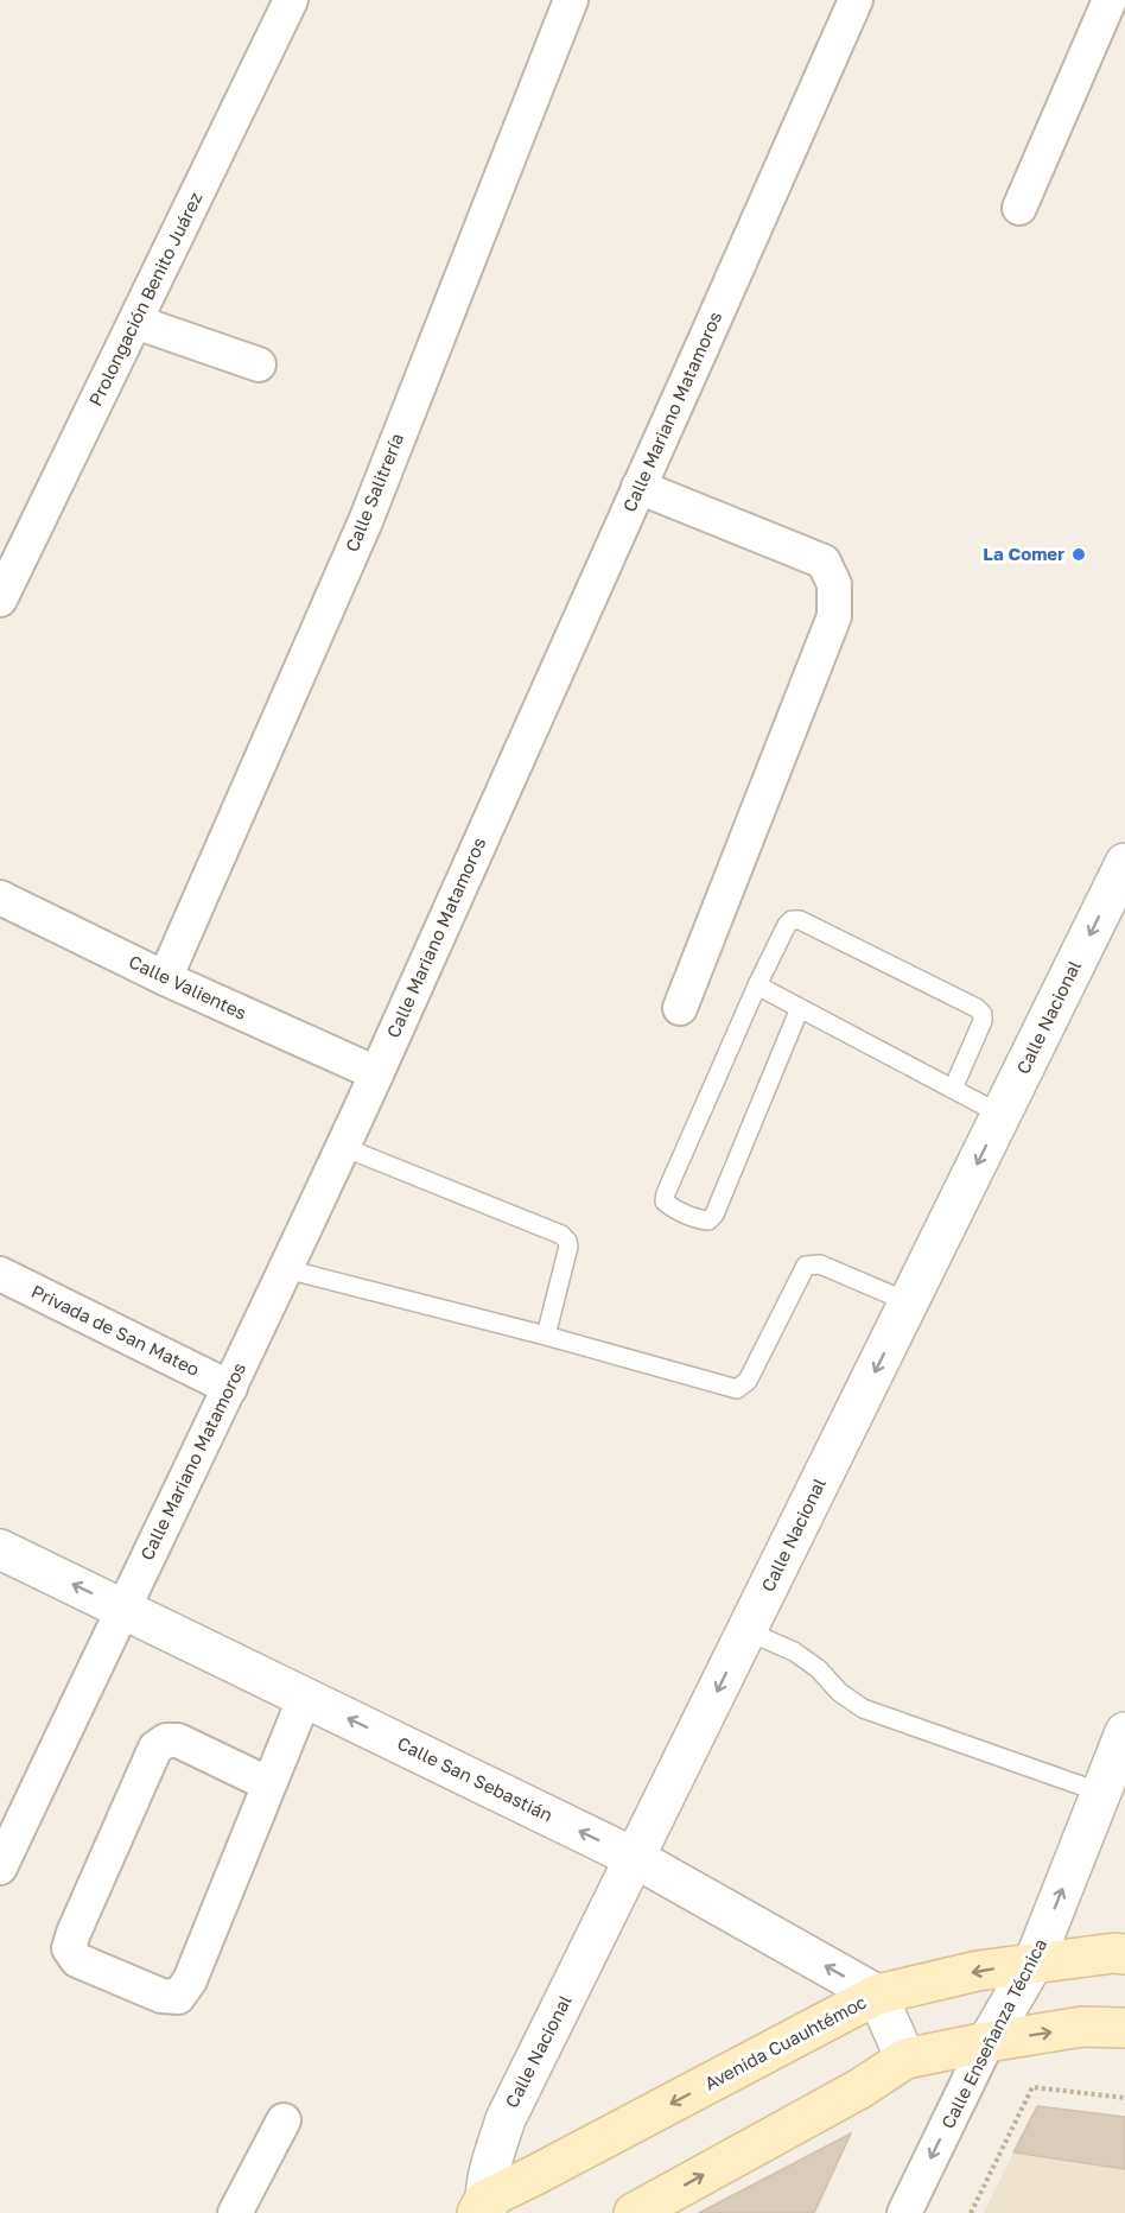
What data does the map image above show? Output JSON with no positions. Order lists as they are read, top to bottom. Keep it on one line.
{"streets":{"main road":["Avenida Cuauhtémoc"],"street":["Prolongación Benito Juárez","Calle Mariano Matamoros","Calle Salitrería","Calle Valientes","Calle Nacional","Privada de San Mateo","Calle San Sebastián","Calle Enseñanza Técnica"]},"crossings":[["Calle Mariano Matamoros","Calle Valientes"],["Calle Mariano Matamoros","Privada de San Mateo"],["Calle Mariano Matamoros","Calle San Sebastián"],["Calle Salitrería","Calle Valientes"],["Calle Nacional","Calle San Sebastián"],["Calle Nacional","Avenida Cuauhtémoc"],["Calle San Sebastián","Avenida Cuauhtémoc"],["Calle Enseñanza Técnica","Avenida Cuauhtémoc"]],"one_way":["Calle Nacional","Calle San Sebastián"],"places":["La Comer"]}
